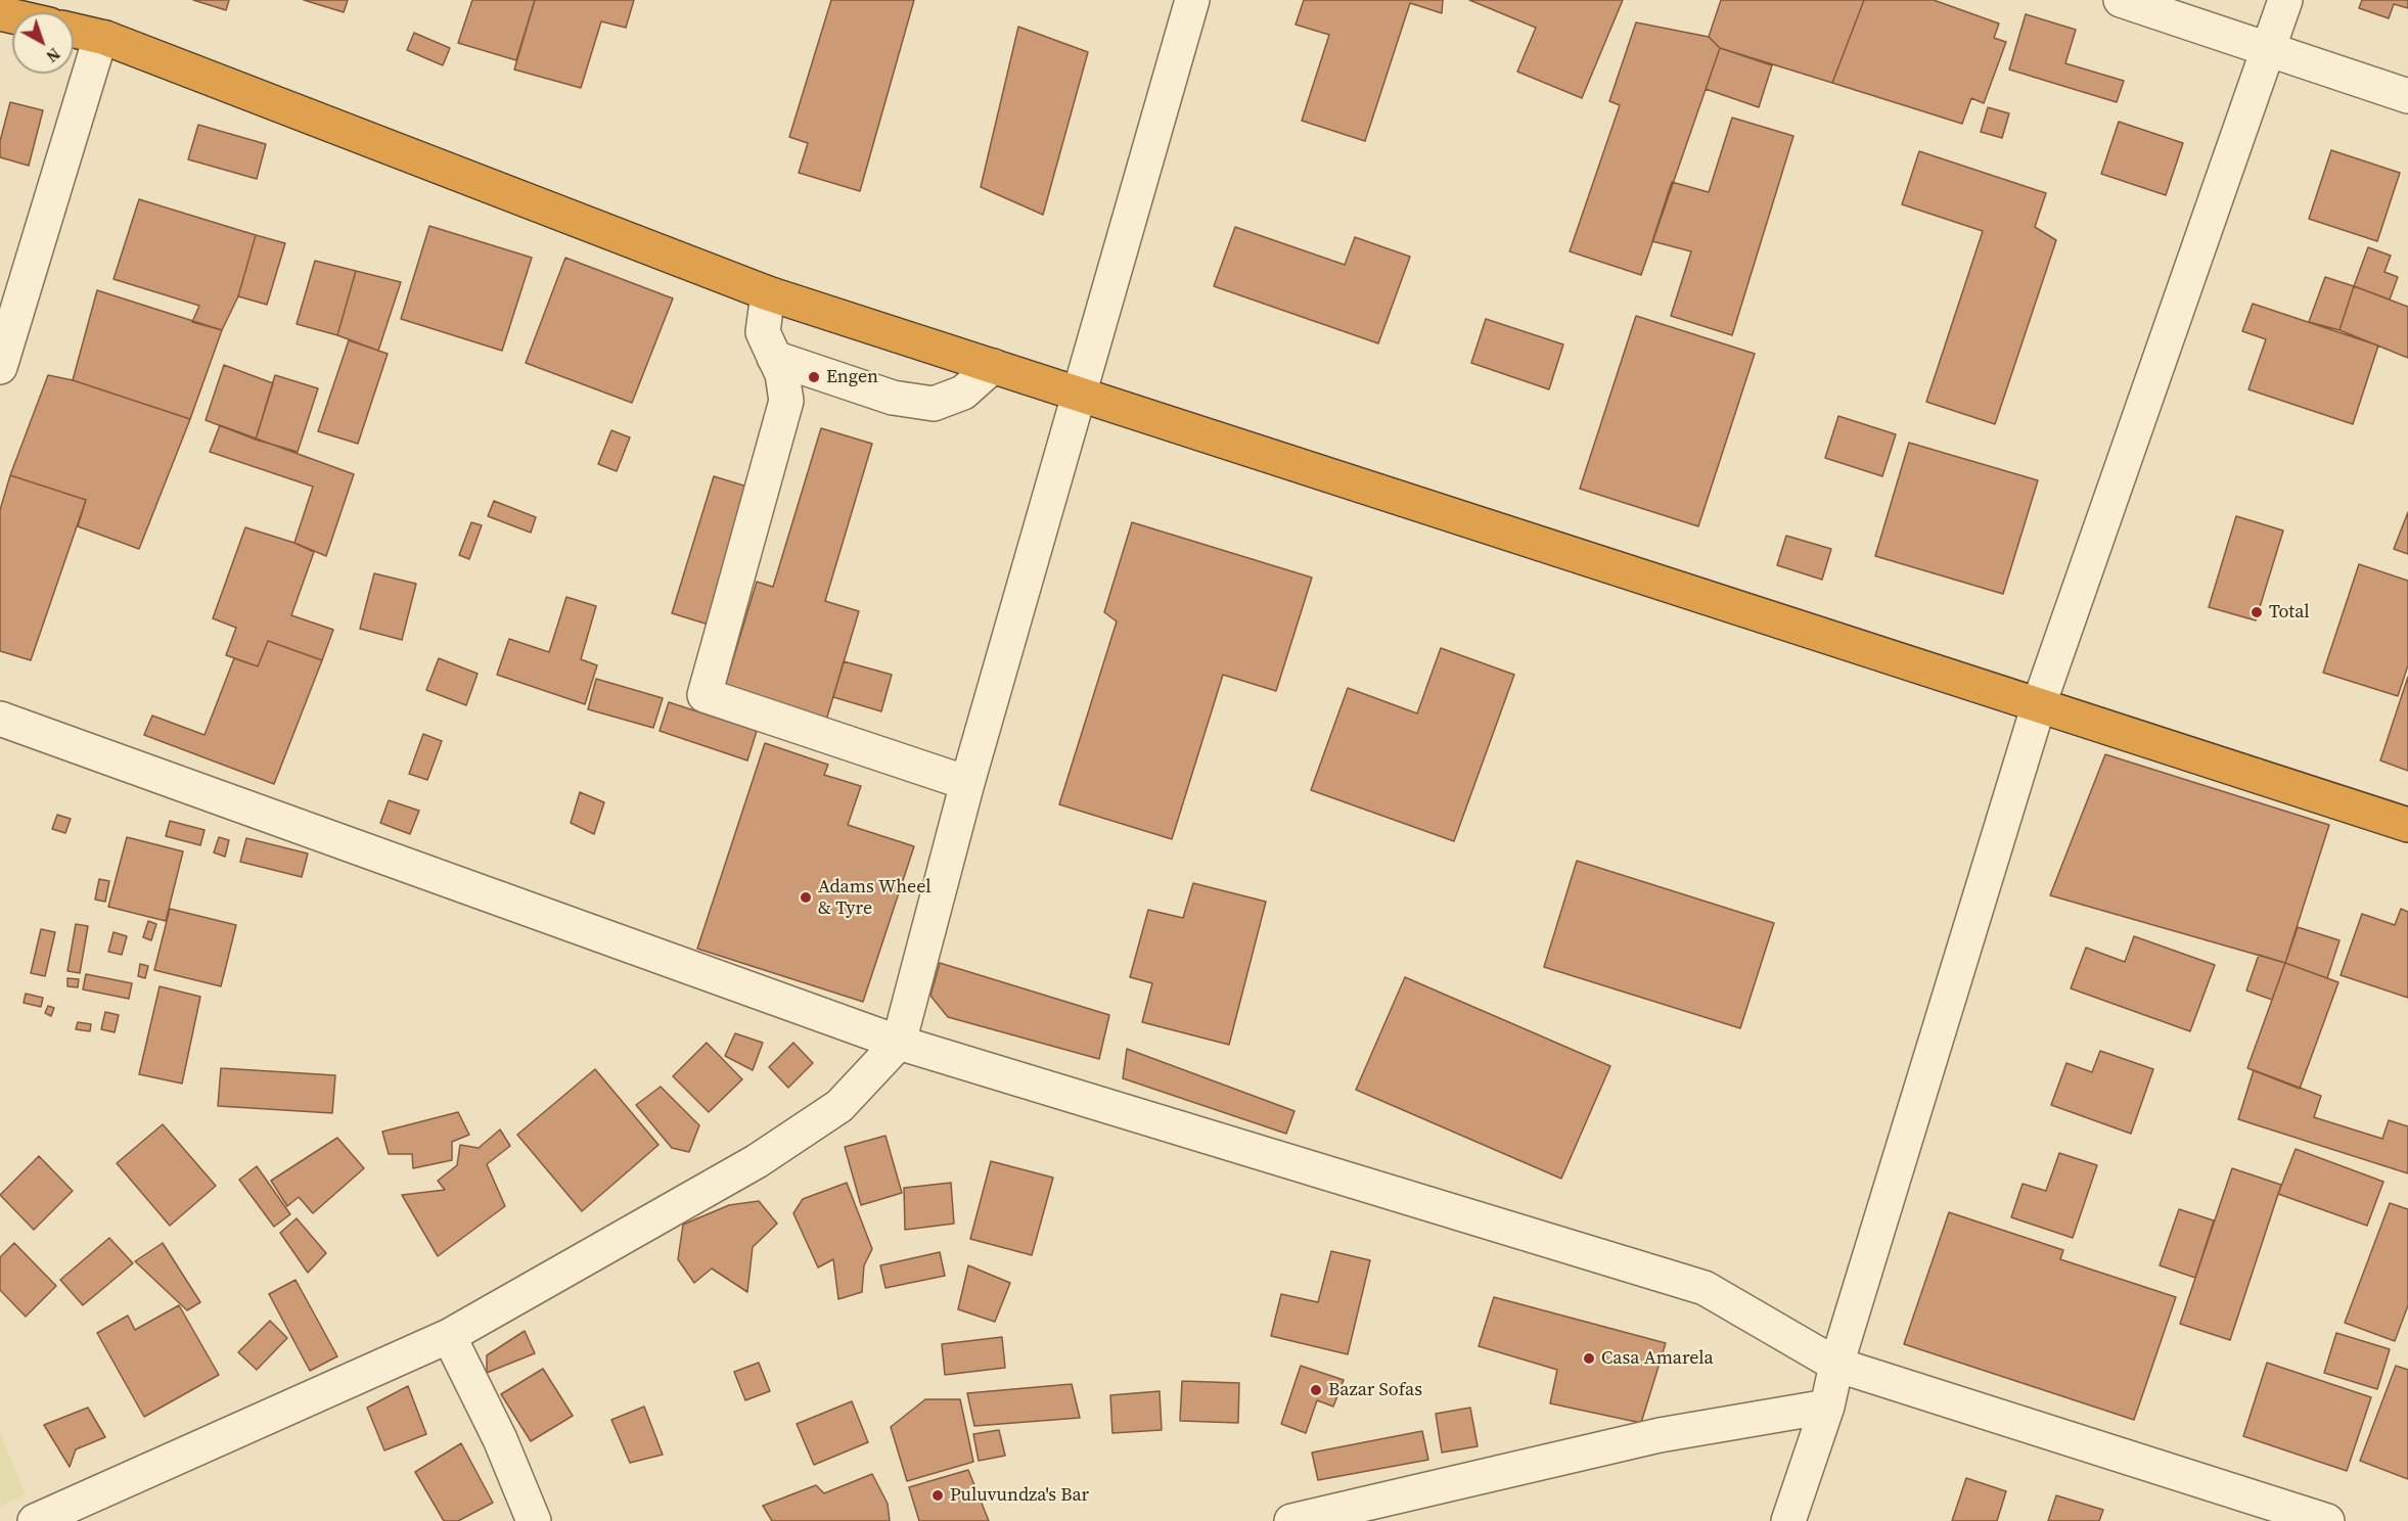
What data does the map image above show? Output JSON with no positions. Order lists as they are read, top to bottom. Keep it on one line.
{"places":["Engen","Total","Adams Wheel & Tyre","Casa Amarela","Bazar Sofas","Puluvundza's Bar"],"north":"bottom right"}
